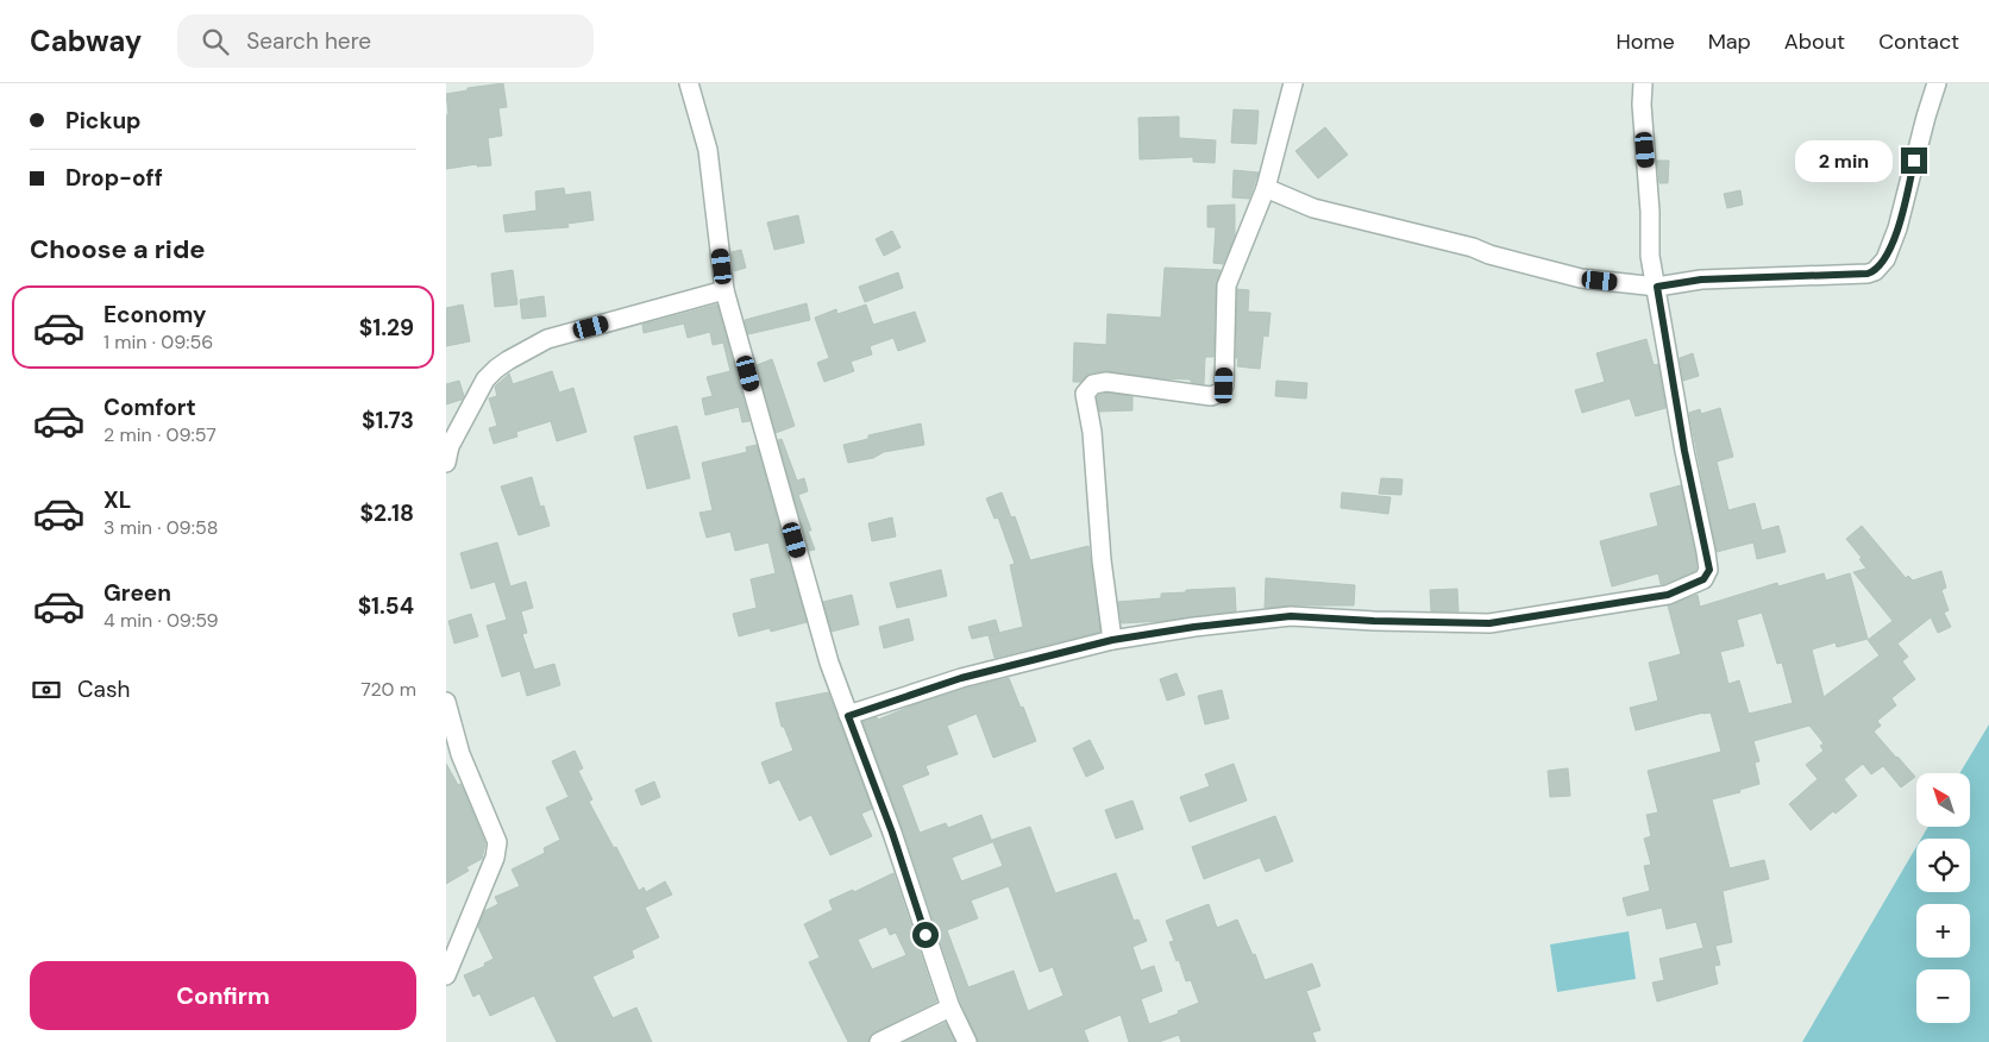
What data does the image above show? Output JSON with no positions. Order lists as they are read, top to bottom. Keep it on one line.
{"north":"top left","page":{"header":"Cabway","search":"Search here","nav":["Home","Map","About","Contact"],"banner":["Pickup","Drop-off"],"bubble":"2 min","heading":"Choose a ride","list":[{"name":"Economy","note":"1 min · 09:56","value":"$1.29"},{"name":"Comfort","note":"2 min · 09:57","value":"$1.73"},{"name":"XL","note":"3 min · 09:58","value":"$2.18"},{"name":"Green","note":"4 min · 09:59","value":"$1.54"}],"pay":["Cash","720 m"],"map_buttons":["+","−"],"buttons":"Confirm"}}
